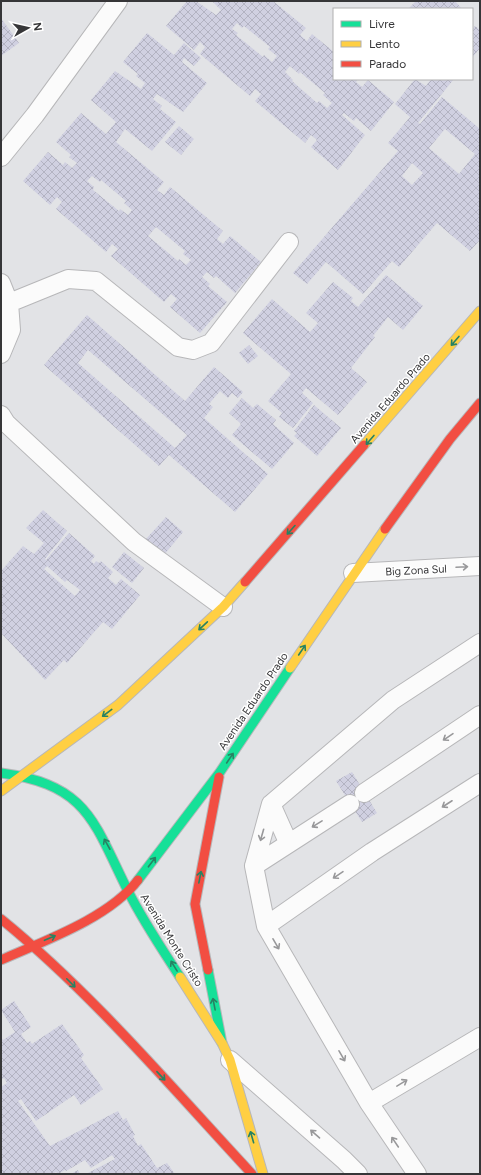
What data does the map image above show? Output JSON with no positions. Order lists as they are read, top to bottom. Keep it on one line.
{"streets":{"main road":["Avenida Eduardo Prado","Avenida Monte Cristo"],"lane":["Big Zona Sul"]},"crossings":[["Avenida Eduardo Prado","Big Zona Sul"],["Avenida Eduardo Prado","Avenida Monte Cristo"]],"one_way":["Big Zona Sul"],"legend":["Livre","Lento","Parado"],"north":"right"}
